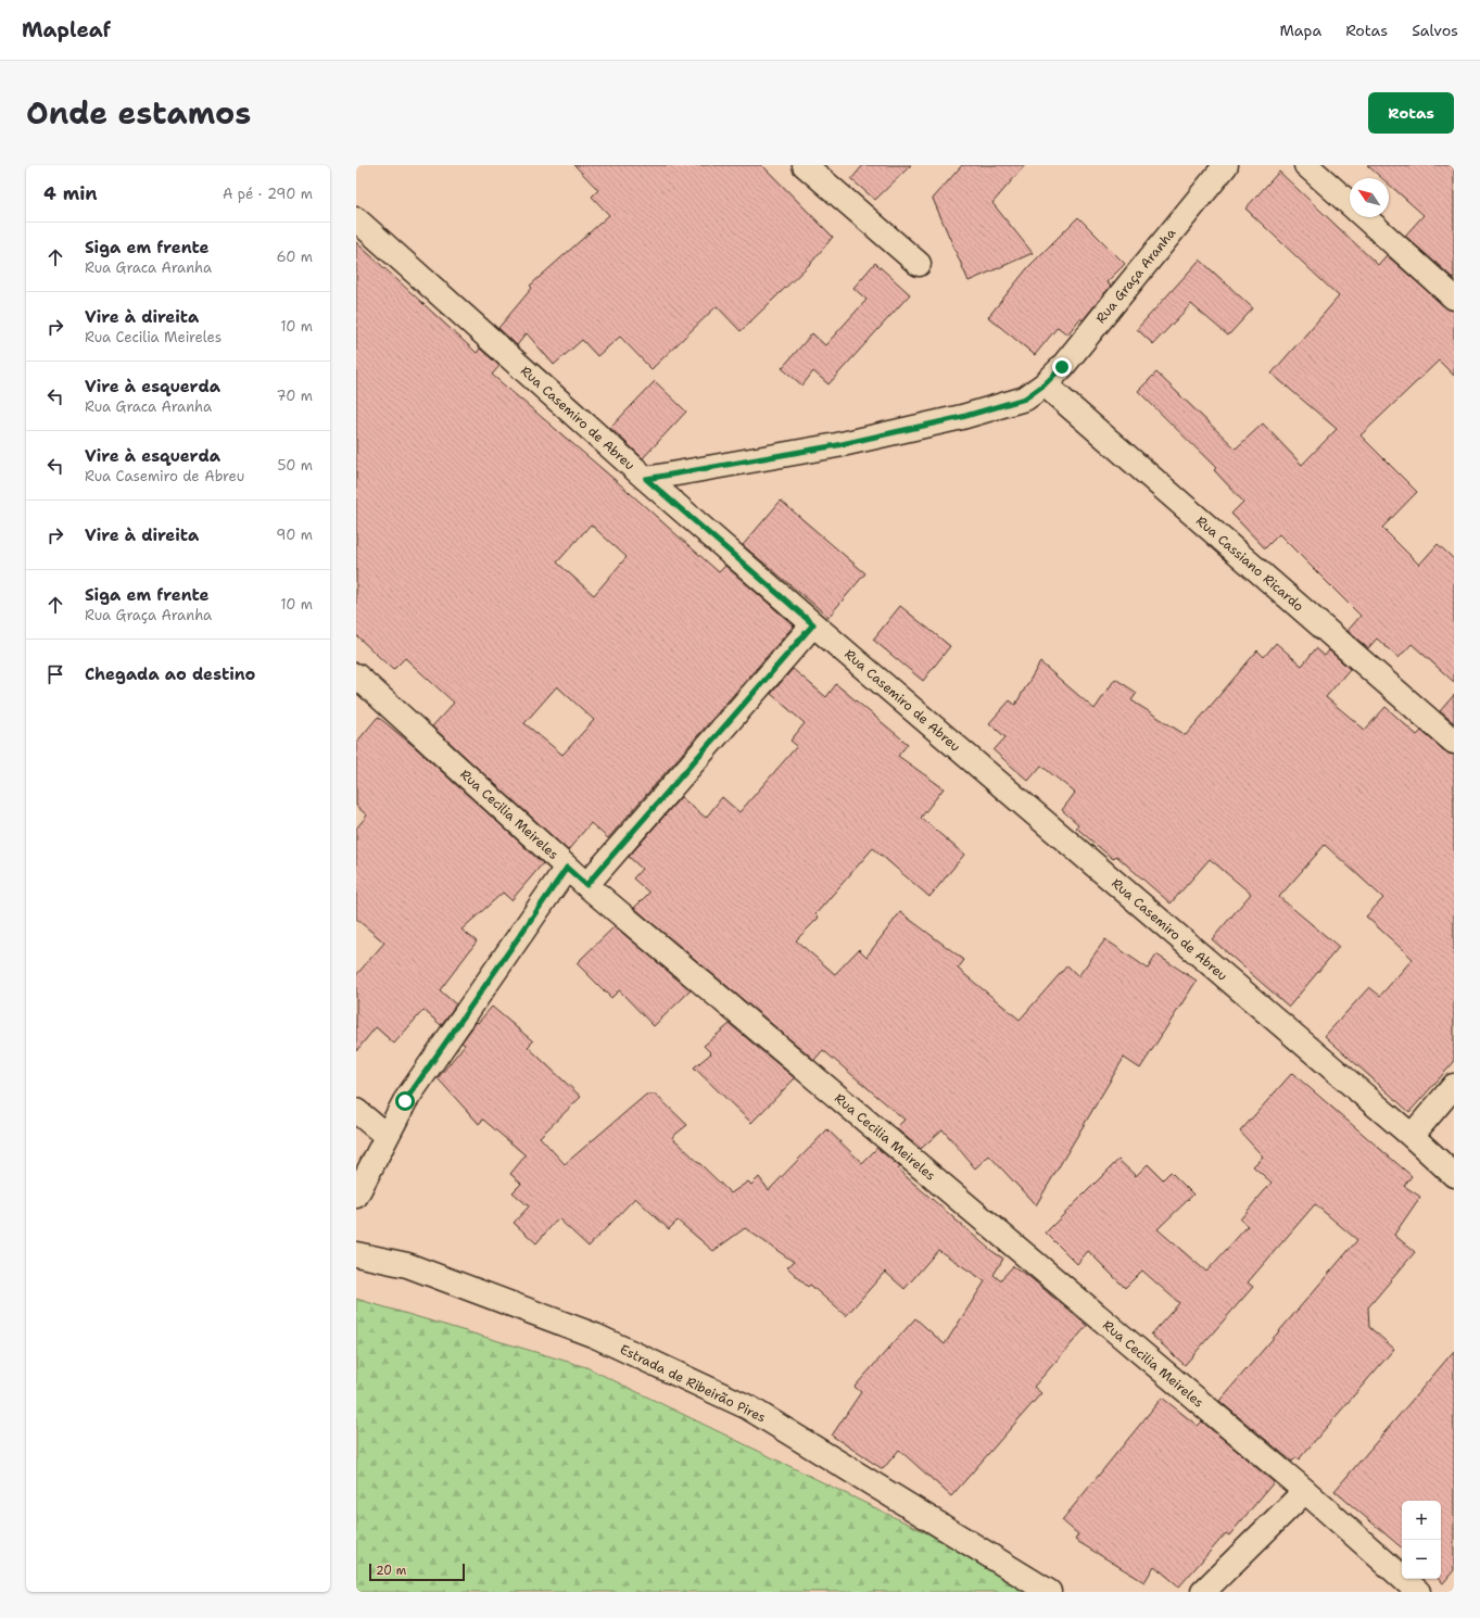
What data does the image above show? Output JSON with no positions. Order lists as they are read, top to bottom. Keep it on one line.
{"streets":{"street":["Rua Graça Aranha","Rua Casemiro de Abreu","Rua Cassiano Ricardo","Rua Cecilia Meireles","Estrada de Ribeirão Pires"]},"crossings":[["Rua Graça Aranha","Rua Casemiro de Abreu"],["Rua Graça Aranha","Rua Cassiano Ricardo"]],"scale_bar":"20 m","north":"top left","page":{"header":"Mapleaf","nav":["Mapa","Rotas","Salvos"],"title":"Onde estamos","buttons":"Rotas","heading":["4 min","A pé · 290 m"],"list":[["Siga em frente","Rua Graca Aranha","60 m"],["Vire à direita","Rua Cecilia Meireles","10 m"],["Vire à esquerda","Rua Graca Aranha","70 m"],["Vire à esquerda","Rua Casemiro de Abreu","50 m"],["Vire à direita","90 m"],["Siga em frente","Rua Graça Aranha","10 m"],"Chegada ao destino"],"map_buttons":["+","−"],"scale":"20 m"}}
